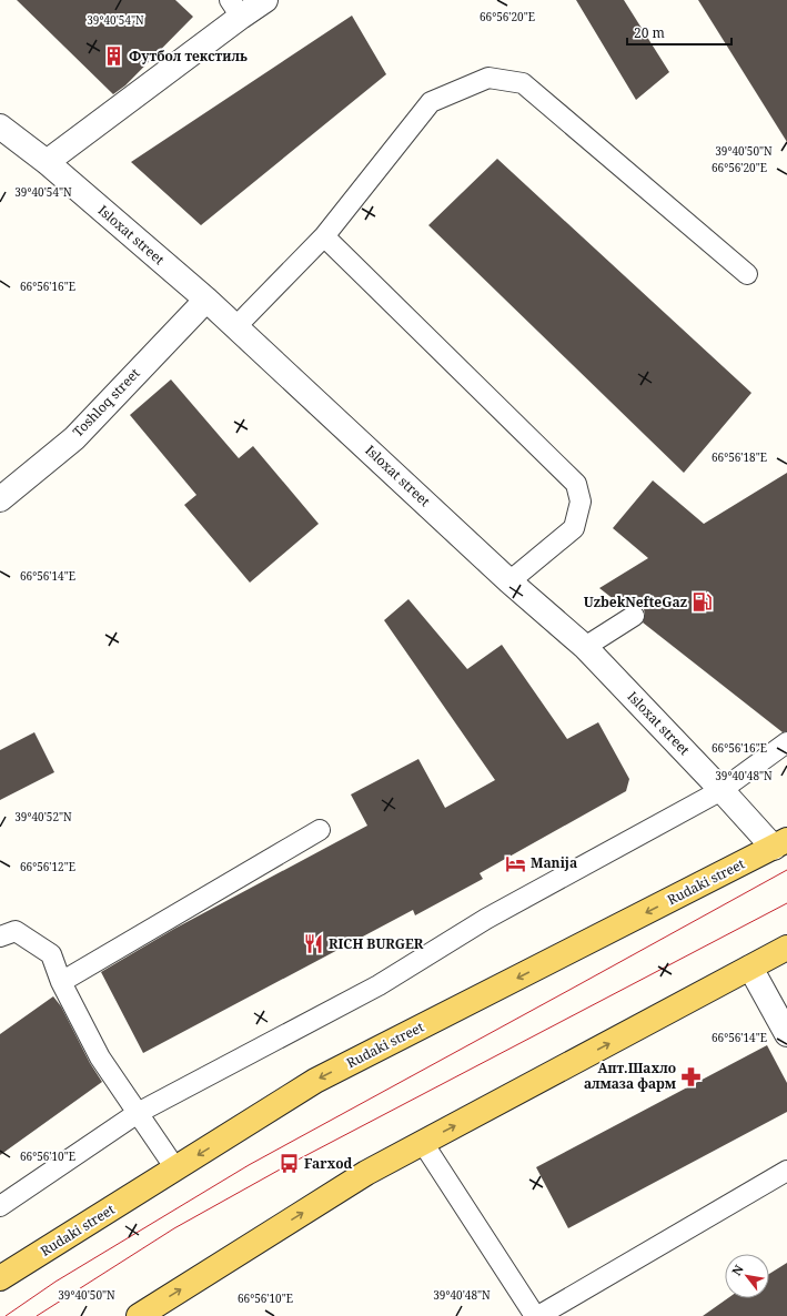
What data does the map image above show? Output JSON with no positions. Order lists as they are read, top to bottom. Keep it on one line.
{"streets":{"main road":["Rudaki street"],"street":["Isloxat street","Toshloq street"]},"crossings":[["Isloxat street","Toshloq street"],["Isloxat street","Rudaki street"]],"places":{"building":["Футбол текстиль"],"fuel station":["UzbekNefteGaz"],"hotel":["Manija"],"restaurant":["RICH BURGER"],"pharmacy":["Апт.Шахло алмаза фарм"],"bus stop":["Farxod"]},"scale_bar":"20 m","north":"top left","coordinates":["66°56'20\"E","39°40'54\"N","39°40'50\"N","66°56'16\"E","66°56'18\"E","66°56'14\"E","39°40'48\"N","39°40'52\"N","66°56'12\"E","66°56'10\"E"]}
